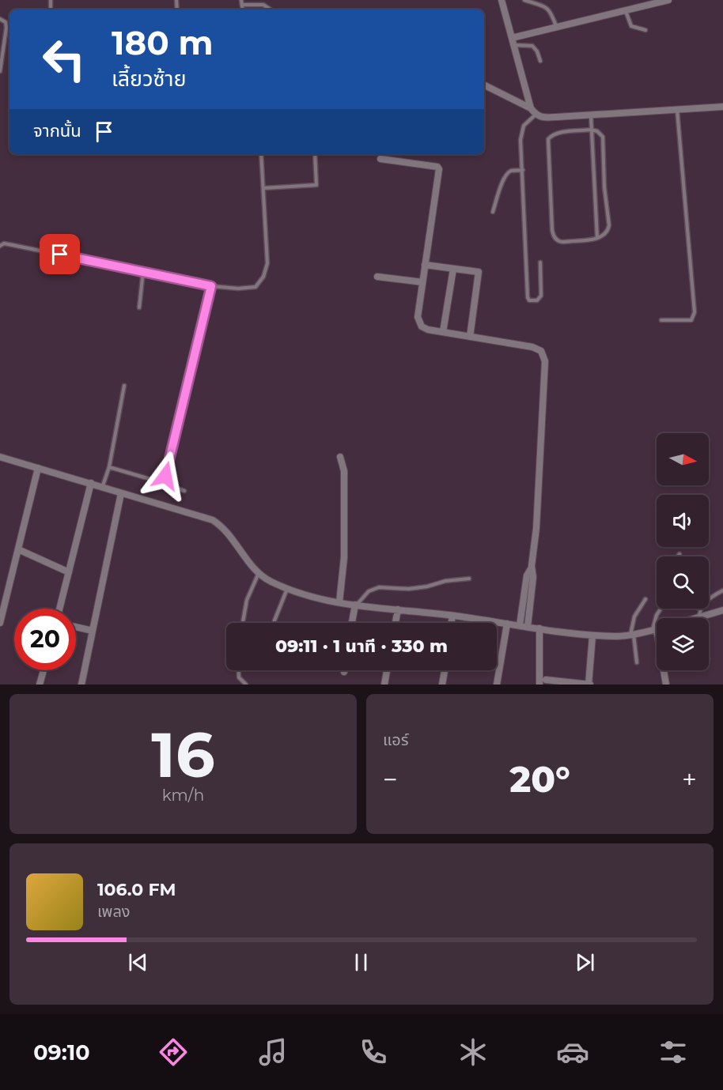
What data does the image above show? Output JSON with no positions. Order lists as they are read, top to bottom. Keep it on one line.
{"north":"right","page":{"turn":["180 m","เลี้ยวซ้าย"],"then":"จากนั้น","limit":"20","trip":"09:11 · 1 นาที · 330 m","tile":[["16","km/h"],"แอร์"],"heat":["−","20°","+"],"song":["106.0 FM","เพลง"],"tabs":"09:10"}}
